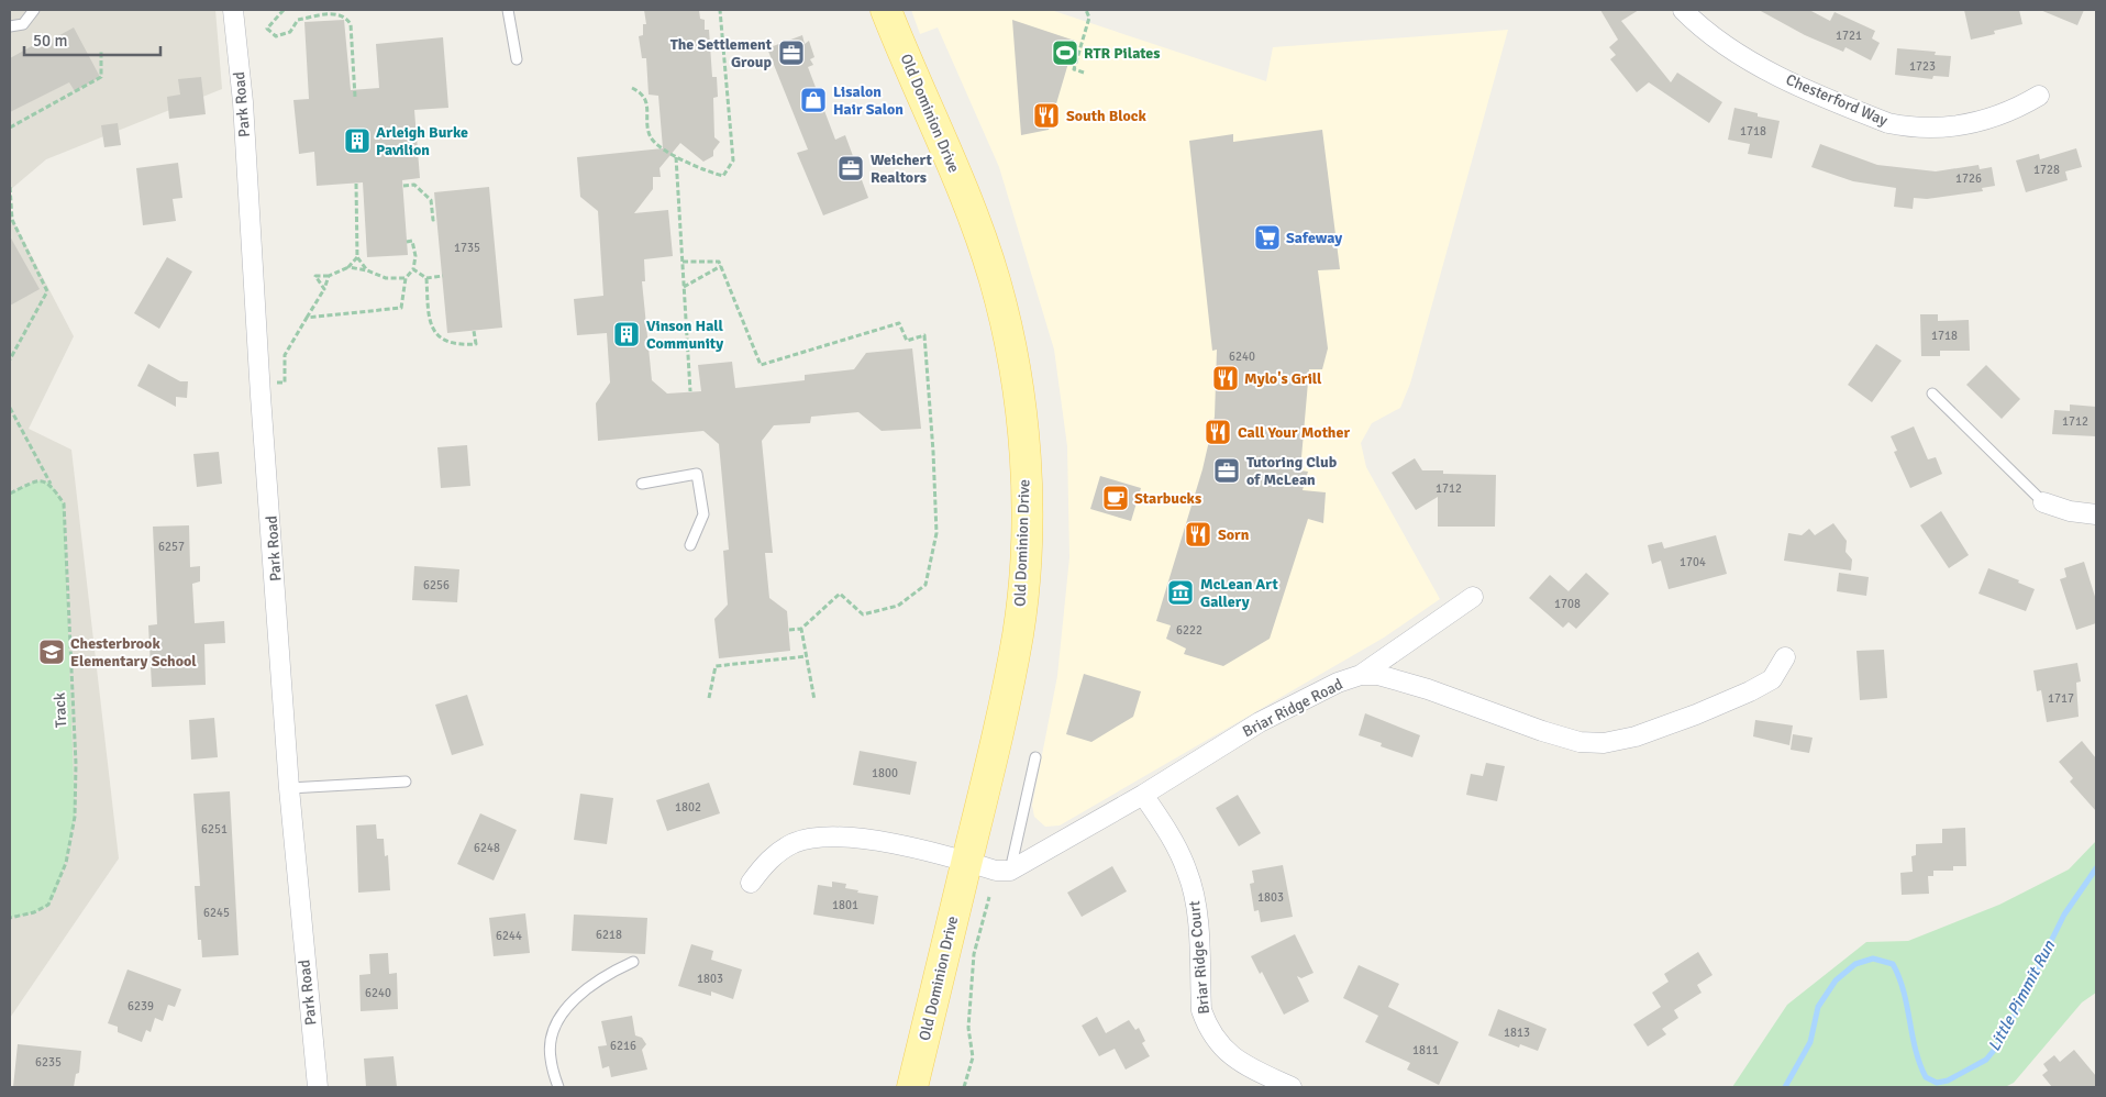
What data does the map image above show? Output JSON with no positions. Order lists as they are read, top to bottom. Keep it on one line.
{"streets":{"main road":["Old Dominion Drive"],"street":["Chesterford Way","Park Road","Briar Ridge Road","Briar Ridge Court"],"path":["Track"]},"crossings":[["Briar Ridge Road","Briar Ridge Court"]],"water":["Little Pimmit Run"],"places":{"office":["The Settlement Group","Weichert Realtors","Tutoring Club of McLean"],"sports":["RTR Pilates"],"shop":["Lisalon Hair Salon"],"restaurant":["South Block","Mylo's Grill","Call Your Mother","Sorn"],"building":["Arleigh Burke Pavilion","Vinson Hall Community"],"supermarket":["Safeway"],"cafe":["Starbucks"],"museum":["McLean Art Gallery"],"school or university":["Chesterbrook Elementary School"]},"house_numbers":["1721","1723","1718","1728","1726","1735","1718","6240","1712","1712","6257","1704","6256","1708","6222","1717","1800","1802","6251","6248","1803","1801","6245","6218","6244","1803","6240","6239","1813","6216","1811","6235"],"scale_bar":"50 m"}
